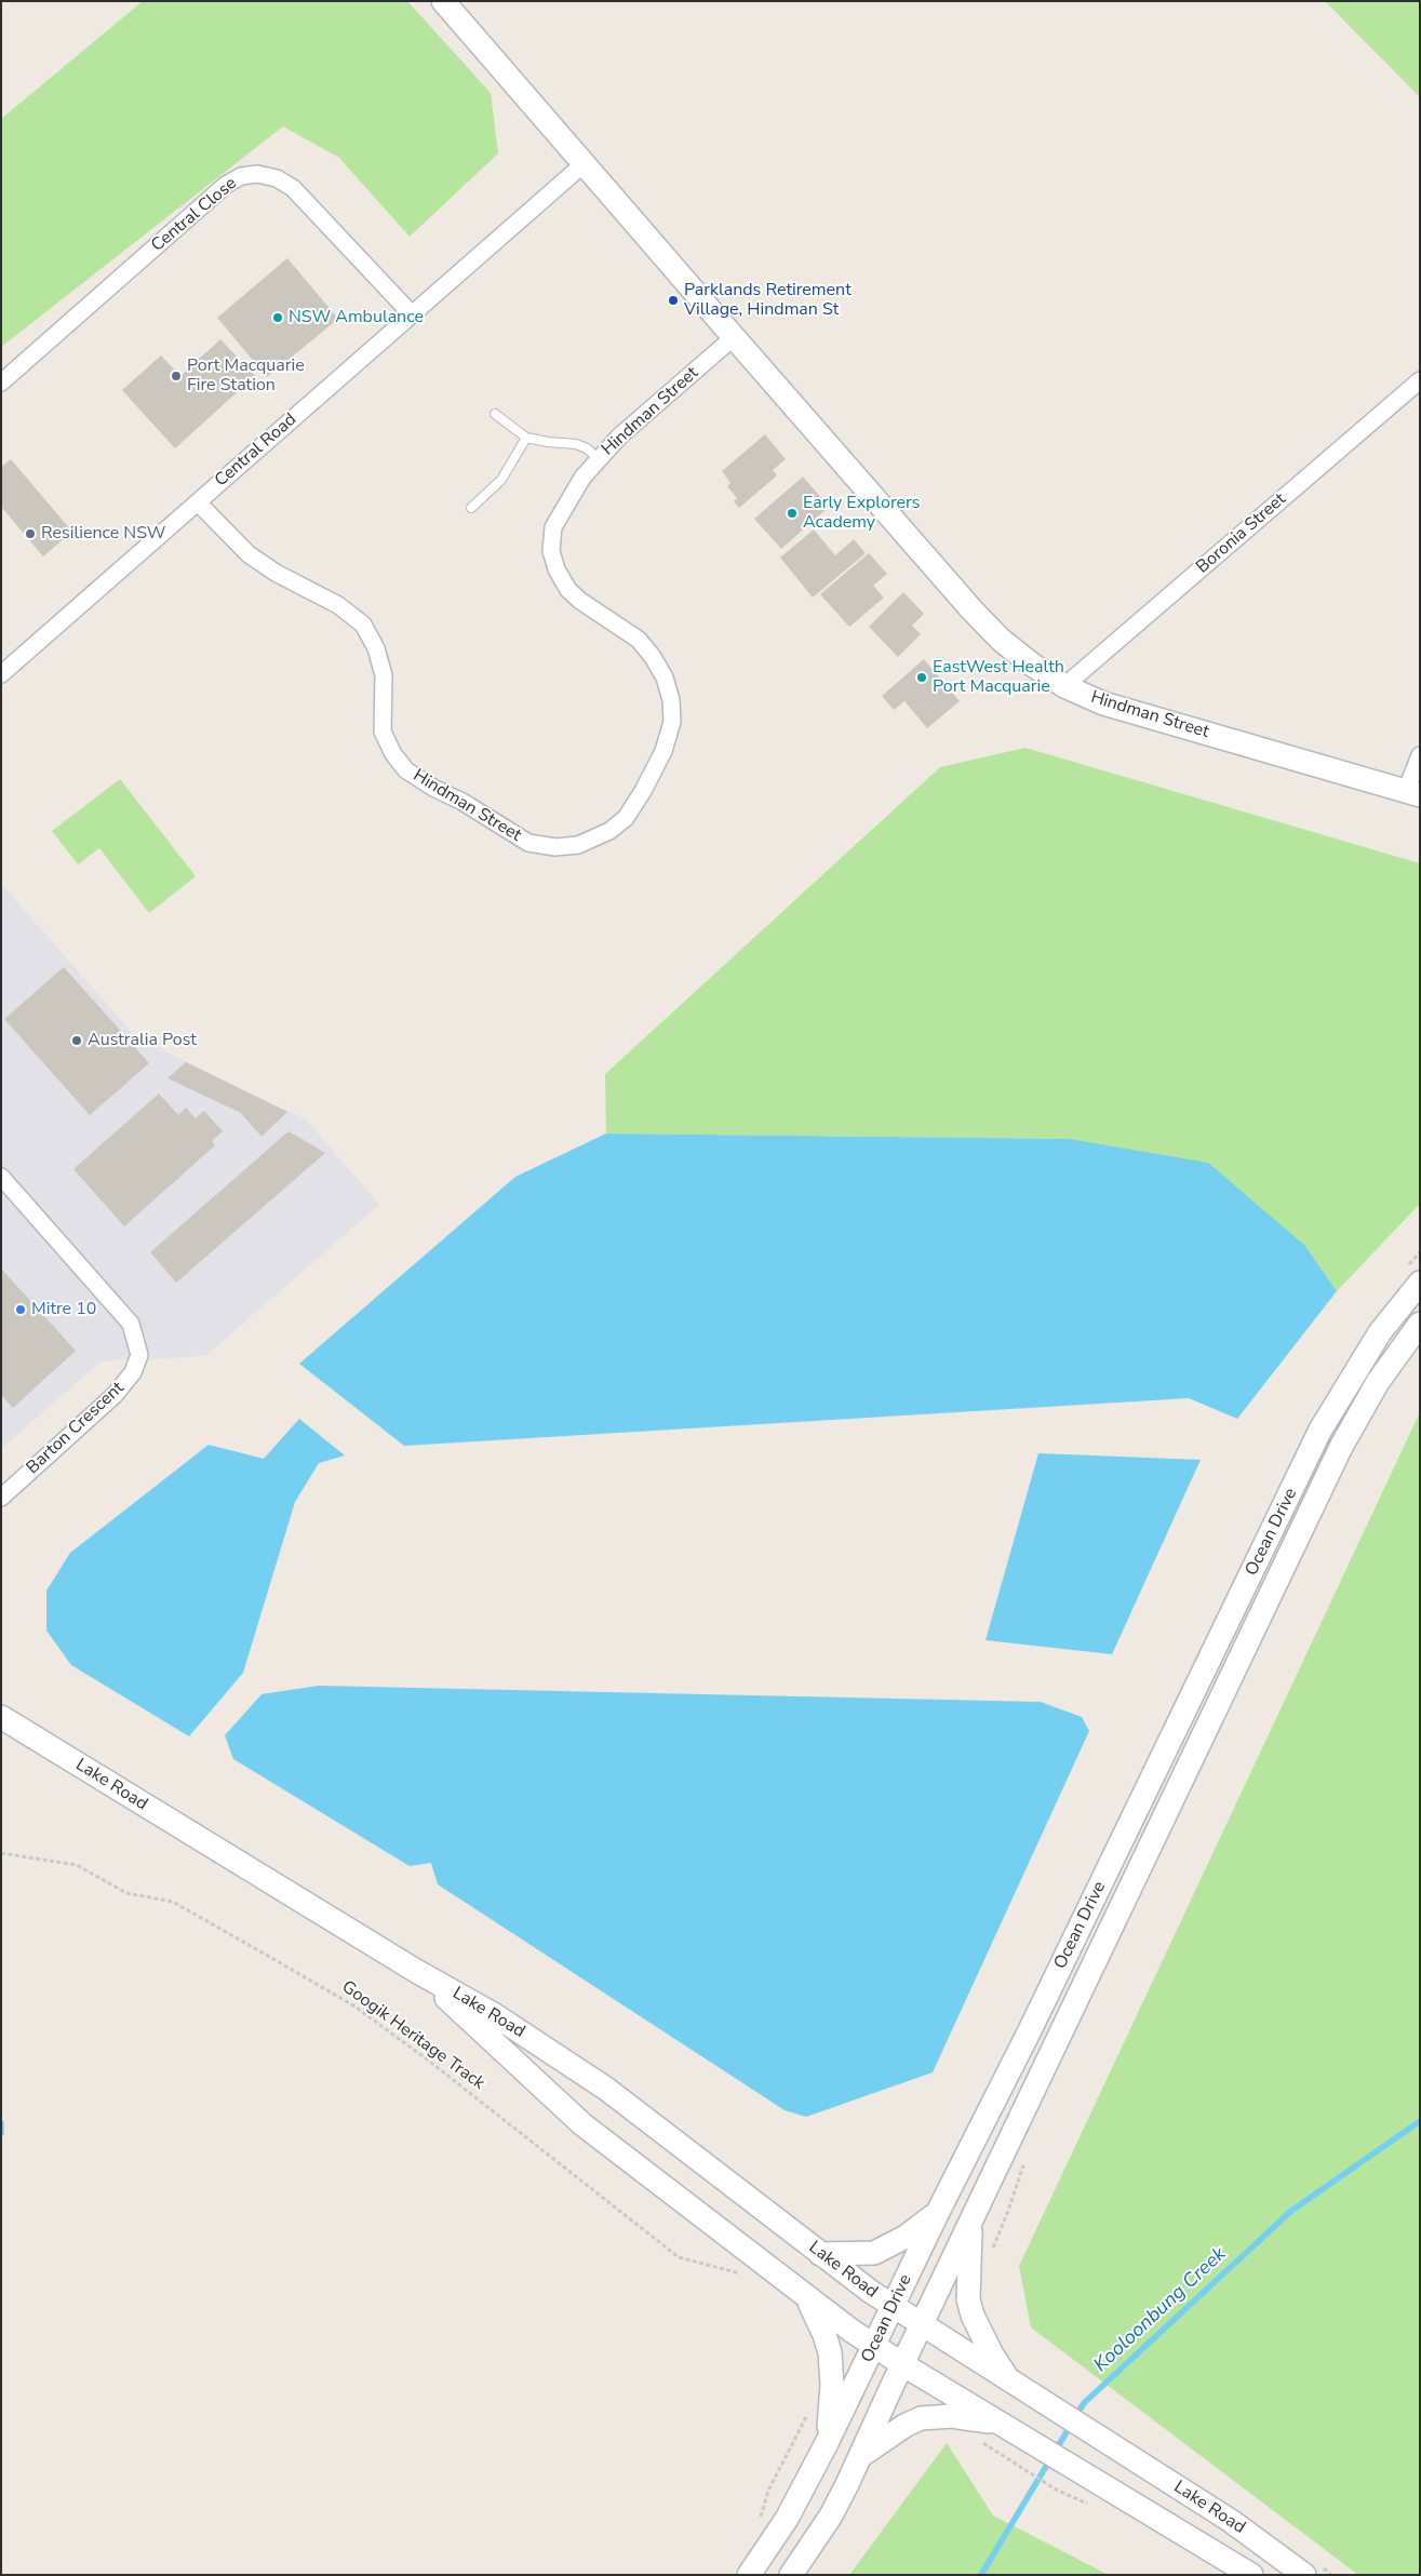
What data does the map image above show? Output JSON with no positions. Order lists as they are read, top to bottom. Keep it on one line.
{"streets":{"main road":["Hindman Street","Ocean Drive","Lake Road"],"street":["Central Close","Central Road","Boronia Street","Barton Crescent"],"path":["Googik Heritage Track"]},"crossings":[["Central Close","Central Road"],["Hindman Street","Central Road"],["Hindman Street","Boronia Street"],["Ocean Drive","Lake Road"]],"water":["Kooloonbung Creek"],"places":["Parklands Retirement Village, Hindman St","NSW Ambulance","Port Macquarie Fire Station","Early Explorers Academy","Resilience NSW","EastWest Health Port Macquarie","Australia Post","Mitre 10"]}
